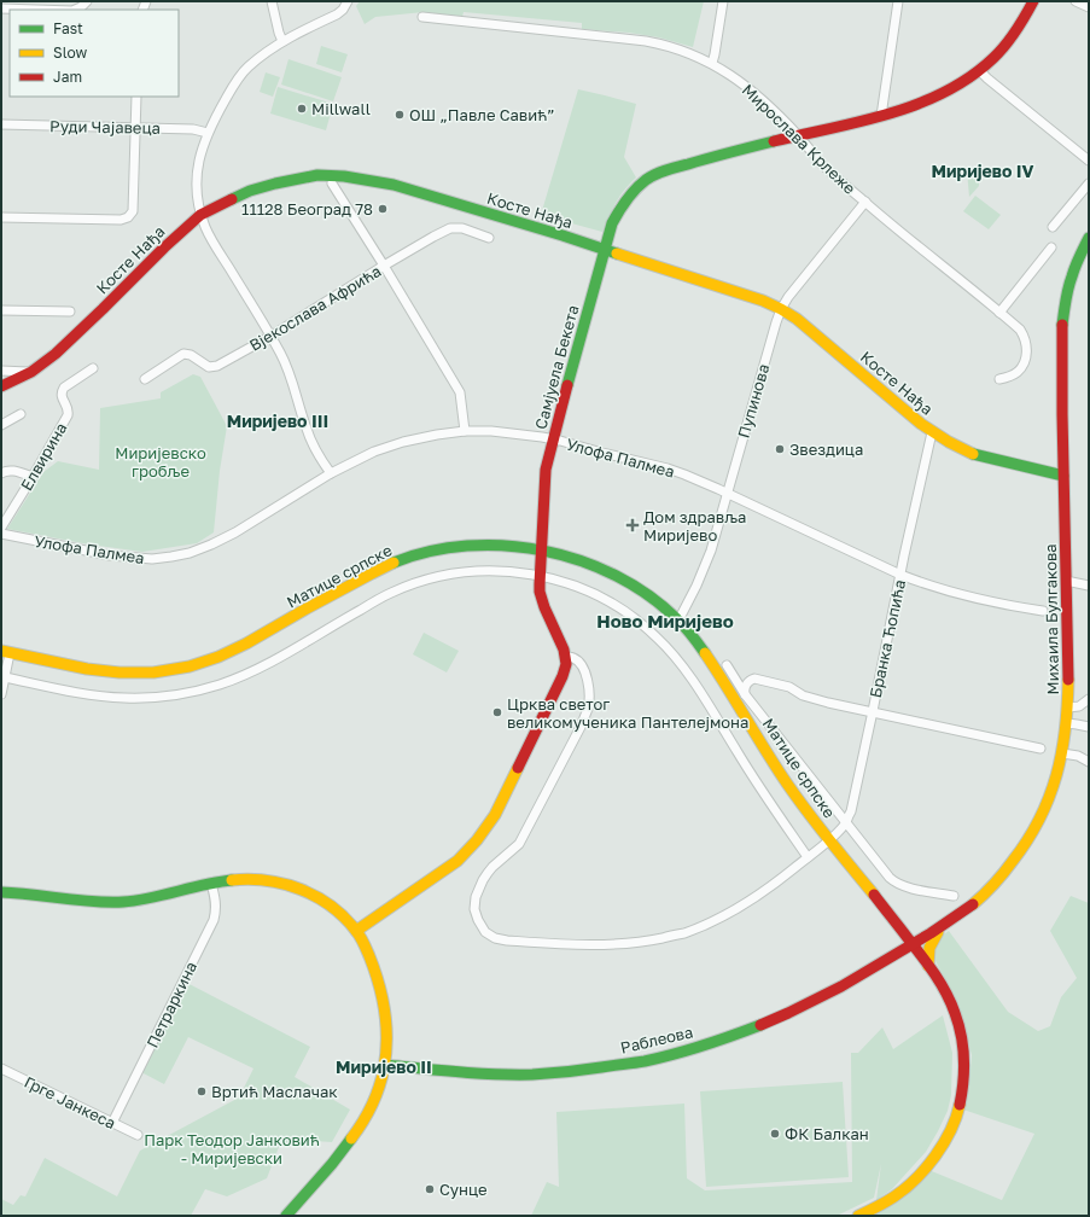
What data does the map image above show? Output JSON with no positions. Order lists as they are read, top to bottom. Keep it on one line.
{"streets":{"street":["Руди Чајавеца","Мирослава Крлеже","Косте Нађа","Вјекослава Афрића","Самјуела Бекета","Пупинова","Елвирина","Улофа Палмеа","Матице српске","Михаила Булгакова","Бранка Ћопића","Петраркина","Раблеова","Грге Јанкеса"]},"crossings":[["Мирослава Крлеже","Самјуела Бекета"],["Мирослава Крлеже","Пупинова"],["Косте Нађа","Самјуела Бекета"],["Косте Нађа","Пупинова"],["Косте Нађа","Михаила Булгакова"],["Косте Нађа","Бранка Ћопића"],["Самјуела Бекета","Улофа Палмеа"],["Самјуела Бекета","Матице српске"],["Самјуела Бекета","Бранка Ћопића"],["Пупинова","Улофа Палмеа"],["Пупинова","Матице српске"],["Улофа Палмеа","Бранка Ћопића"],["Матице српске","Михаила Булгакова"],["Матице српске","Бранка Ћопића"],["Матице српске","Раблеова"],["Михаила Булгакова","Раблеова"],["Петраркина","Грге Јанкеса"]],"districts":["Миријево IV","Миријево III","Ново Миријево","Миријево II"],"parks":["Миријевско гробље","Парк Теодор Јанковић - Миријевски"],"places":{"other":["Millwall","ОШ „Павле Савић”","11128 Београд 78","Звездица","Црква светог великомученика Пантелејмона","Вртић Маслачак","ФК Балкан","Сунце"],"health":["Дом здравља Миријево"]},"legend":["Fast","Slow","Jam"]}
